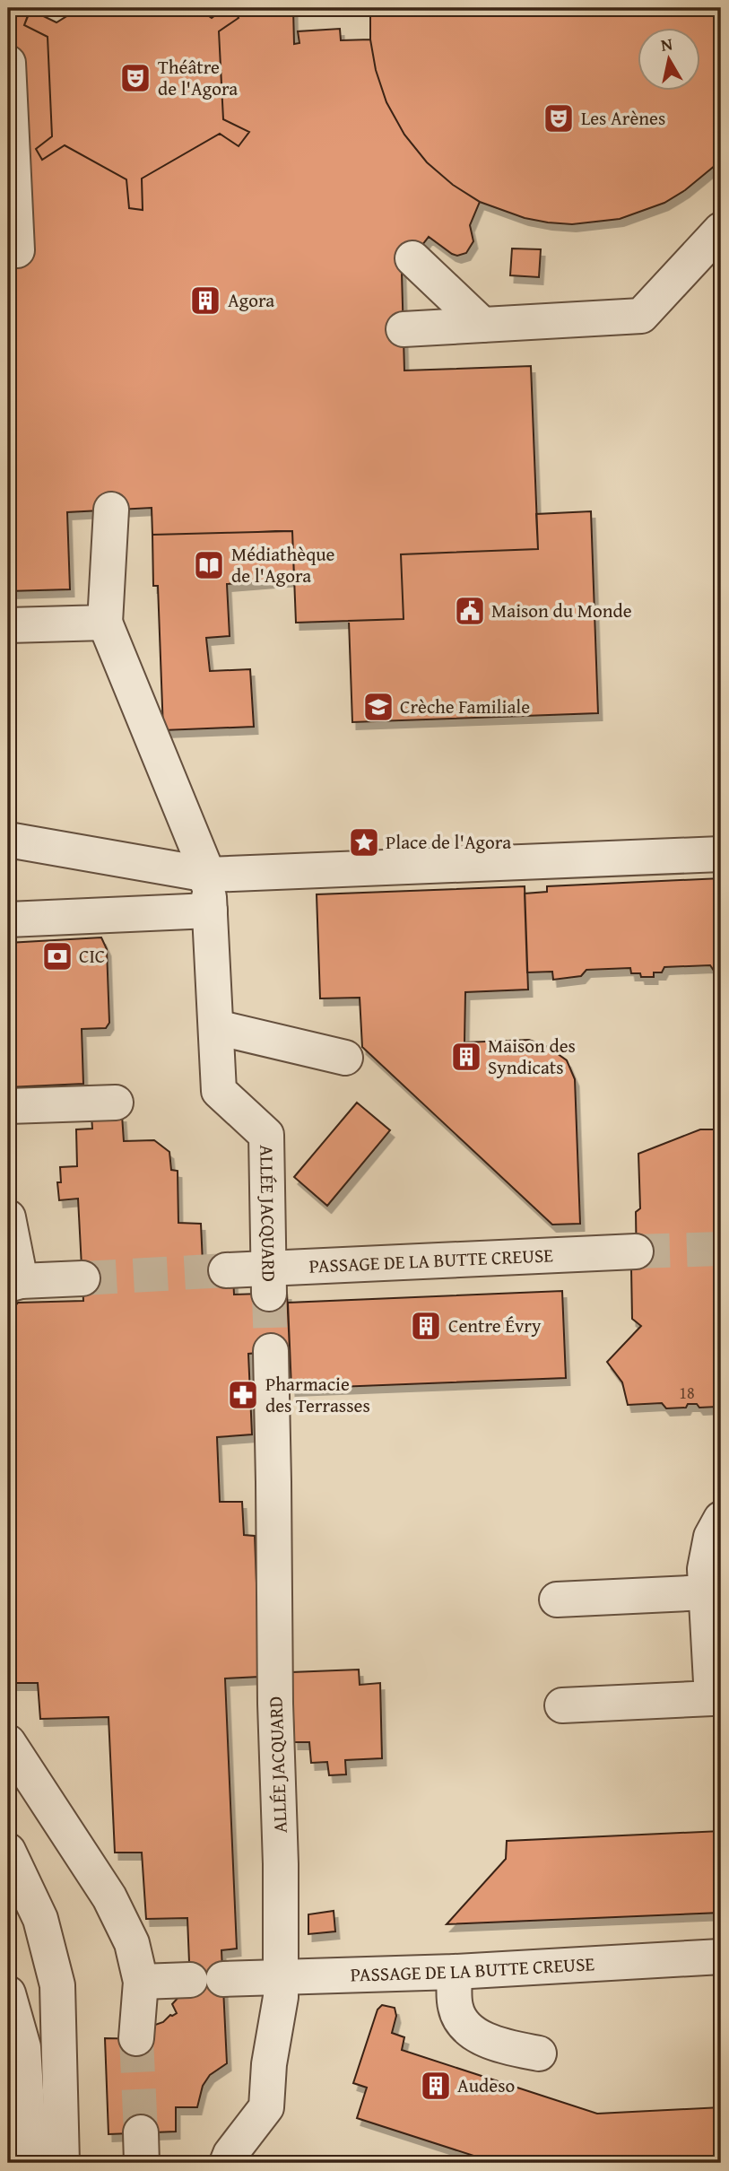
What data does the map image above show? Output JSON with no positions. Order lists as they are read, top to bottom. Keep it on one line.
{"streets":{"street":["ALLÉE JACQUARD","PASSAGE DE LA BUTTE CREUSE"]},"crossings":[["ALLÉE JACQUARD","PASSAGE DE LA BUTTE CREUSE"]],"places":{"theatre":["Théâtre de l'Agora","Les Arènes"],"building":["Agora","Maison des Syndicats","Centre Évry","Audeso"],"library":["Médiathèque de l'Agora"],"public building":["Maison du Monde"],"school or university":["Crèche Familiale"],"place":["Place de l'Agora"],"bank":["CIC"],"pharmacy":["Pharmacie des Terrasses"]},"house_numbers":["18"],"north":"top"}
